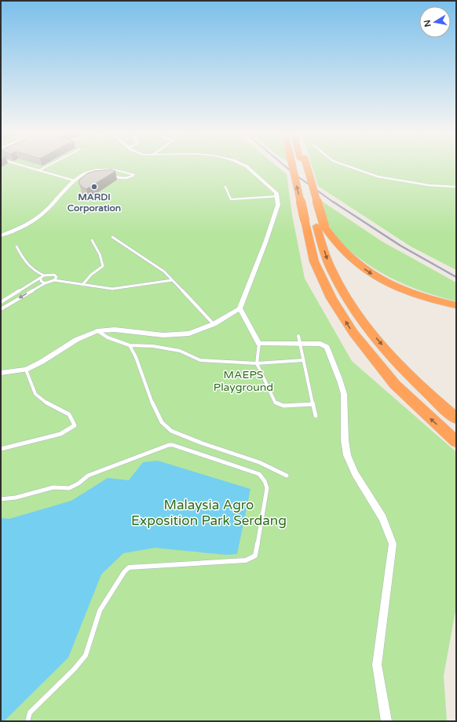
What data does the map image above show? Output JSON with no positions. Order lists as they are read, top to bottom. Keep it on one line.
{"parks":["MAEPS Playground","Malaysia Agro Exposition Park Serdang"],"places":["MARDI Corporation"],"north":"left"}
